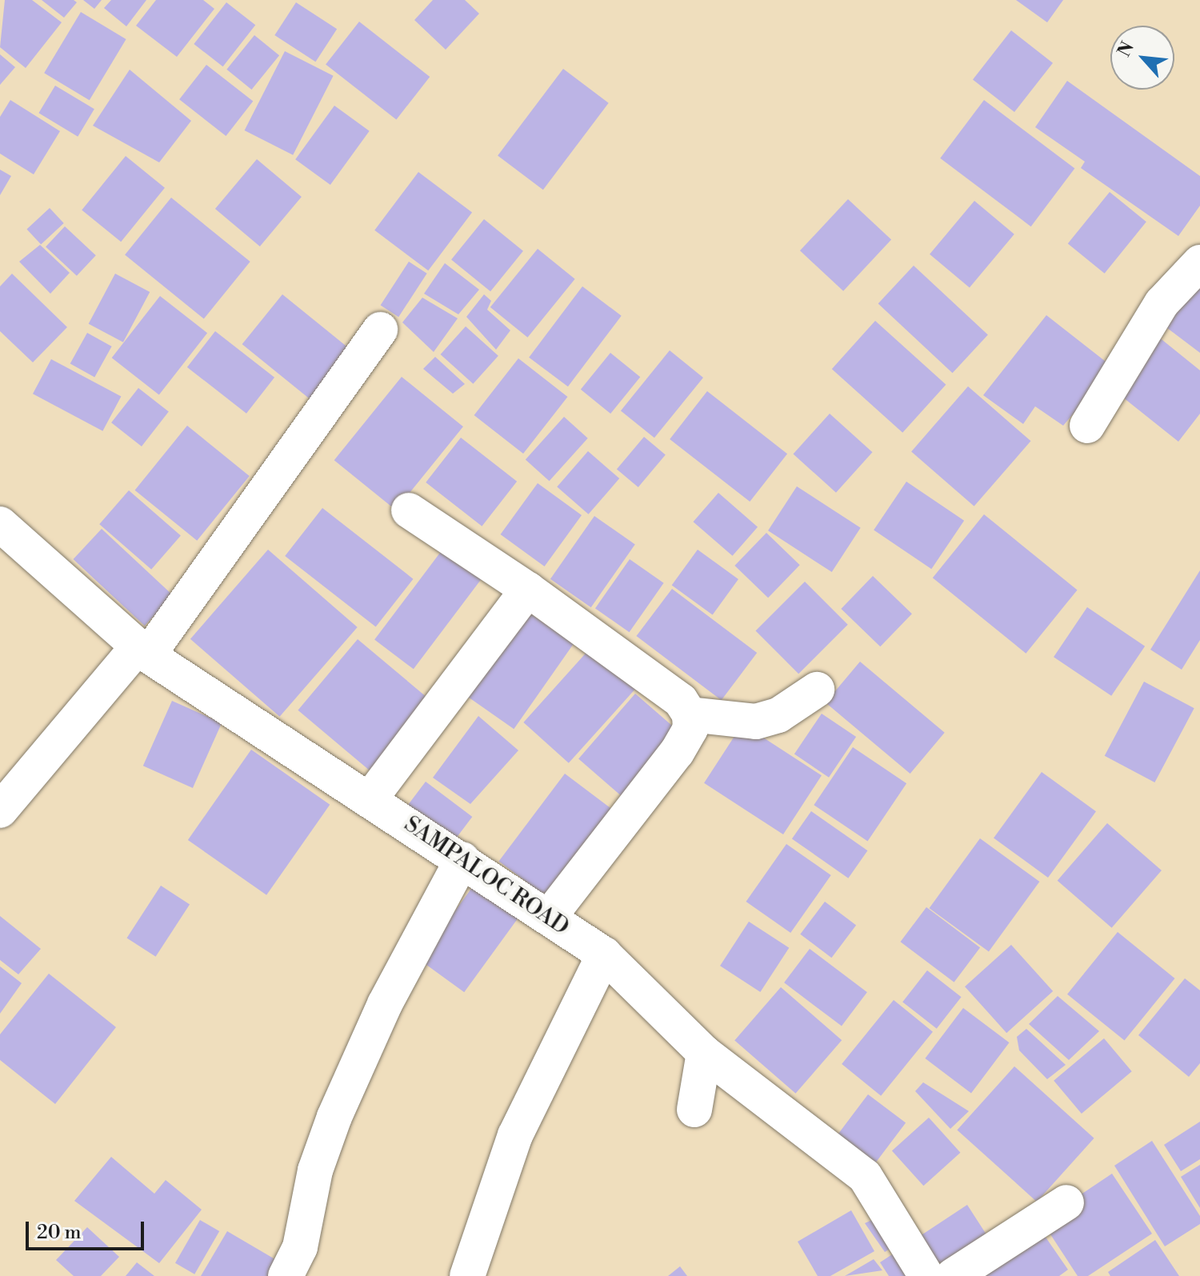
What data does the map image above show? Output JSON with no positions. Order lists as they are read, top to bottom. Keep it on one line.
{"streets":{"street":["SAMPALOC ROAD"]},"scale_bar":"20 m","north":"top left"}
